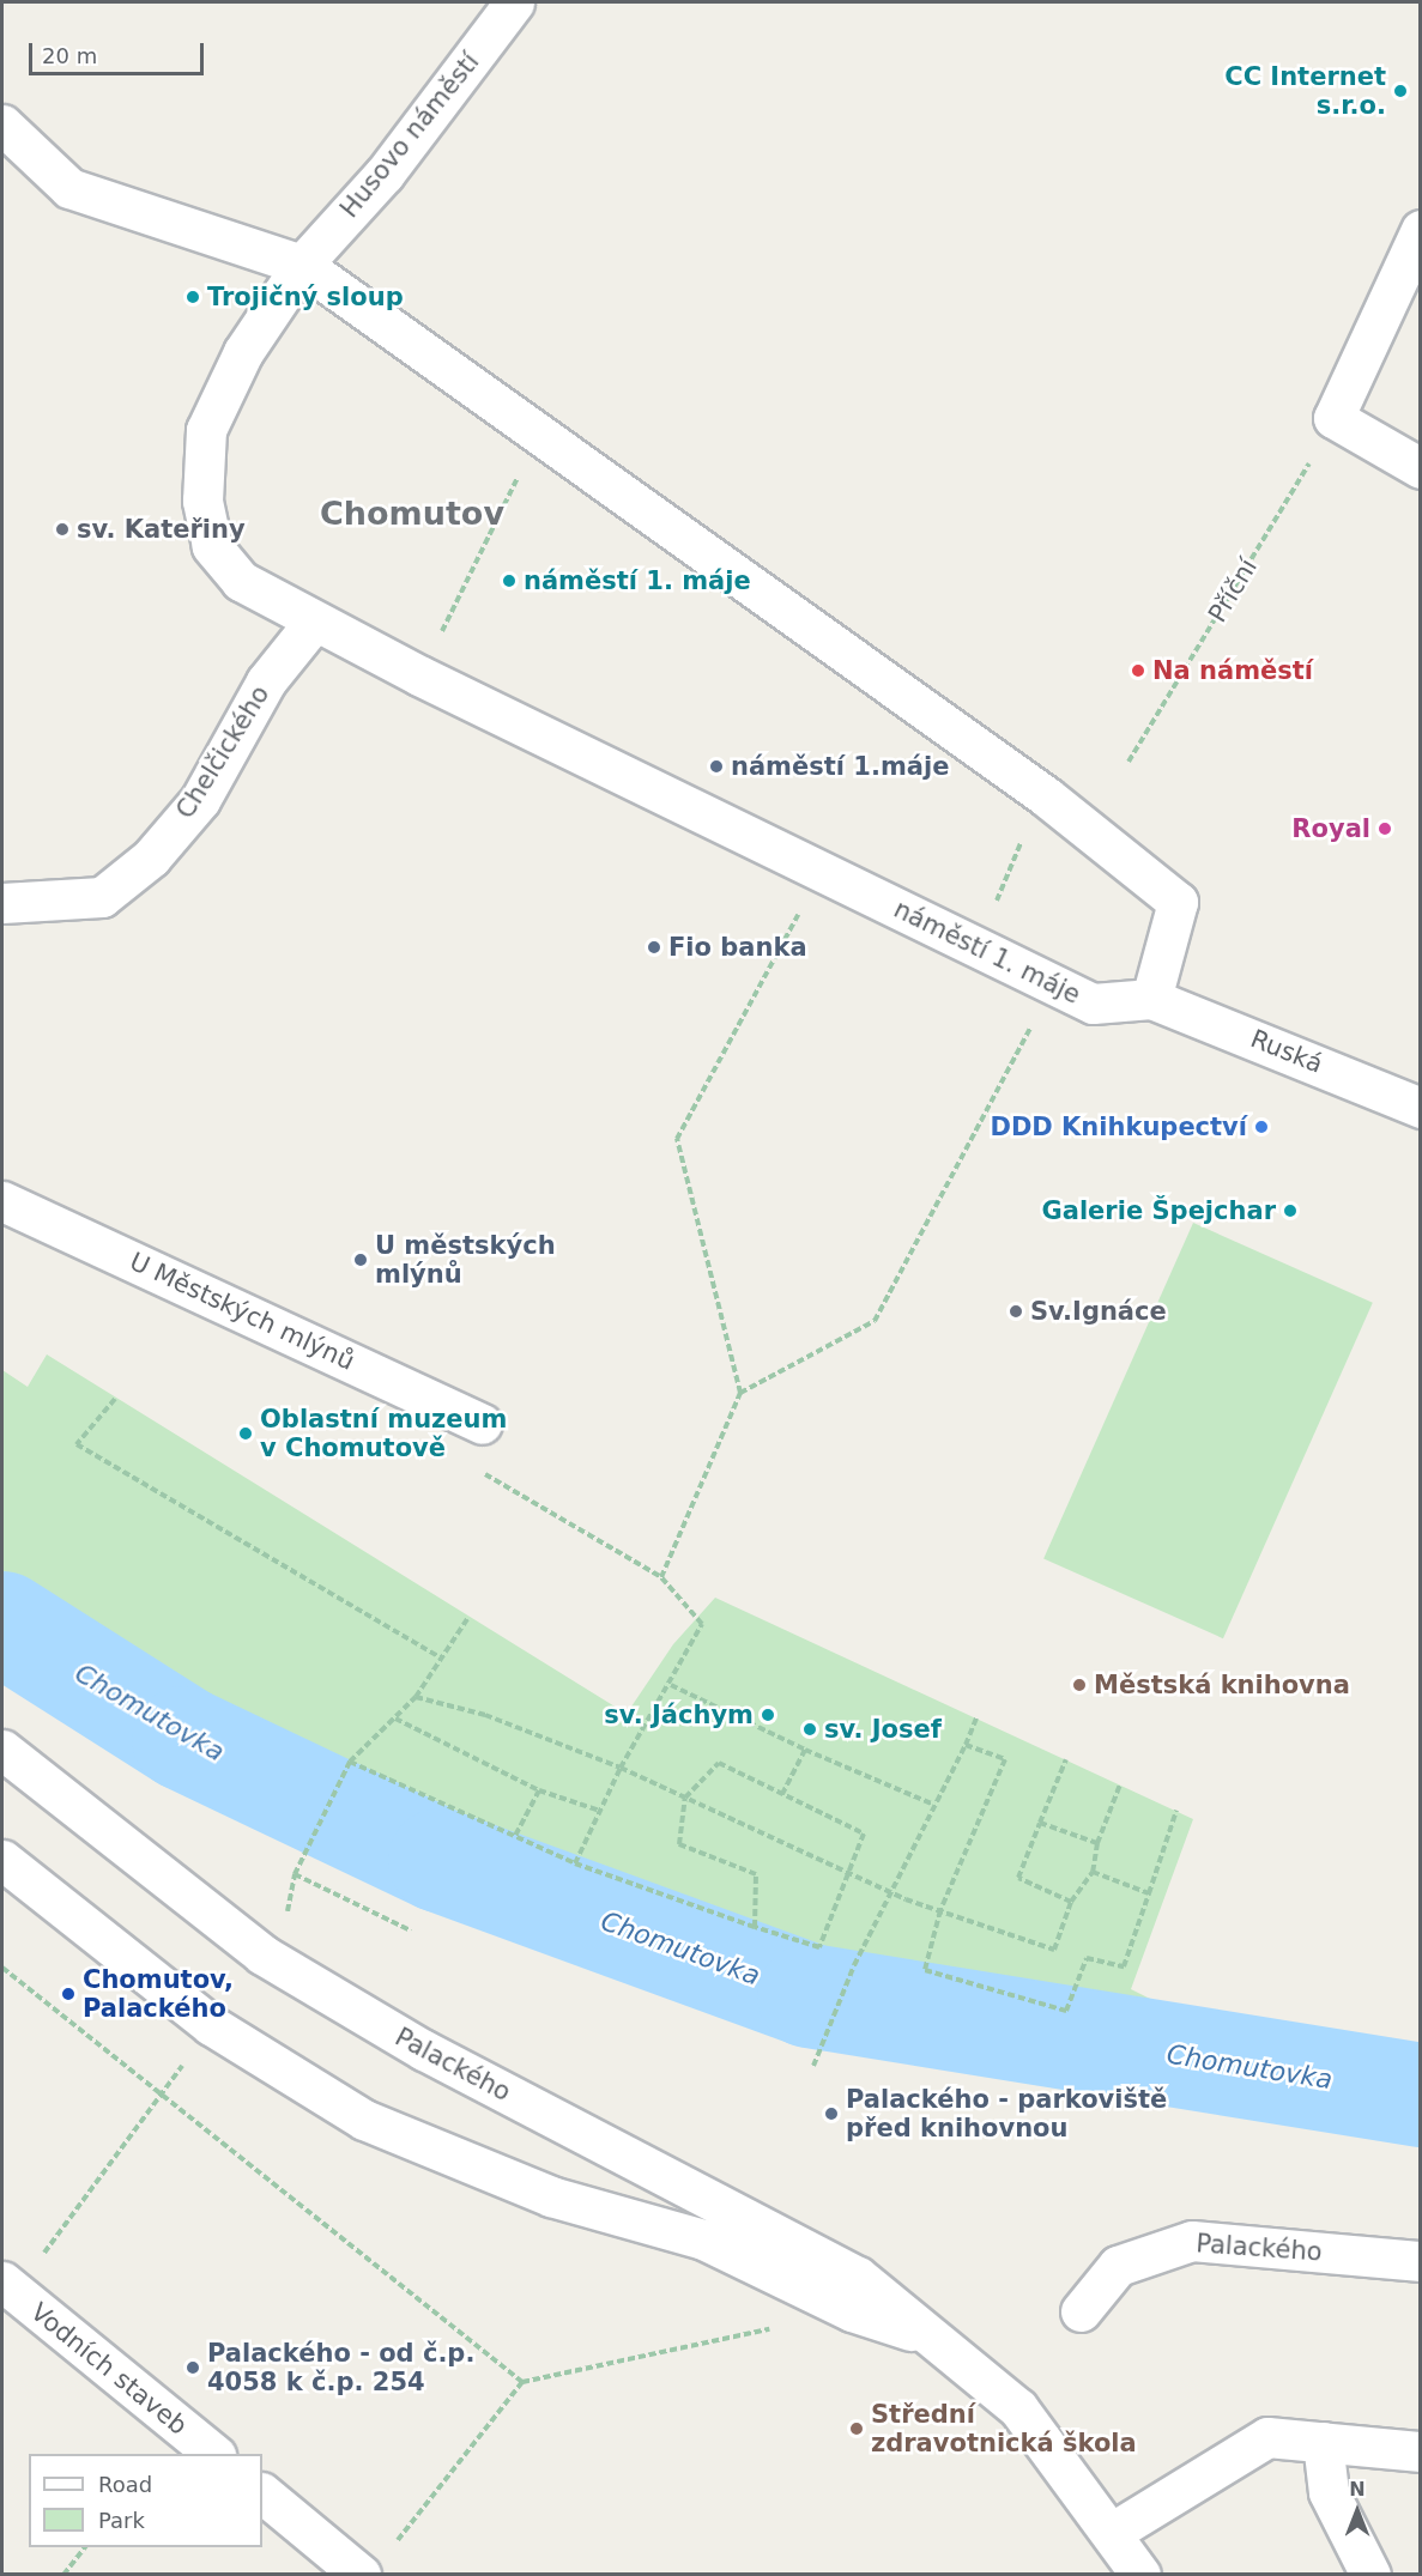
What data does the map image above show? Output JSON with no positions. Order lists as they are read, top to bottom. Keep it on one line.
{"streets":{"street":["Husovo náměstí","Chelčického","náměstí 1. máje","Ruská","U Městských mlýnů","Palackého","Vodních staveb"],"path":["Příční"]},"crossings":[["Husovo náměstí","náměstí 1. máje"],["Chelčického","náměstí 1. máje"],["náměstí 1. máje","Ruská"]],"districts":["Chomutov"],"water":["Chomutovka"],"places":["CC Internet s.r.o.","Trojičný sloup","sv. Kateřiny","náměstí 1. máje","Na náměstí","náměstí 1.máje","Royal","Fio banka","DDD Knihkupectví","Galerie Špejchar","U městských mlýnů","Sv.Ignáce","Oblastní muzeum v Chomutově","Městská knihovna","sv. Jáchym","sv. Josef","Chomutov, Palackého","Palackého - parkoviště před knihovnou","Palackého - od č.p. 4058 k č.p. 254","Střední zdravotnická škola"],"legend":["Road","Park"],"scale_bar":"20 m","north":"top"}
